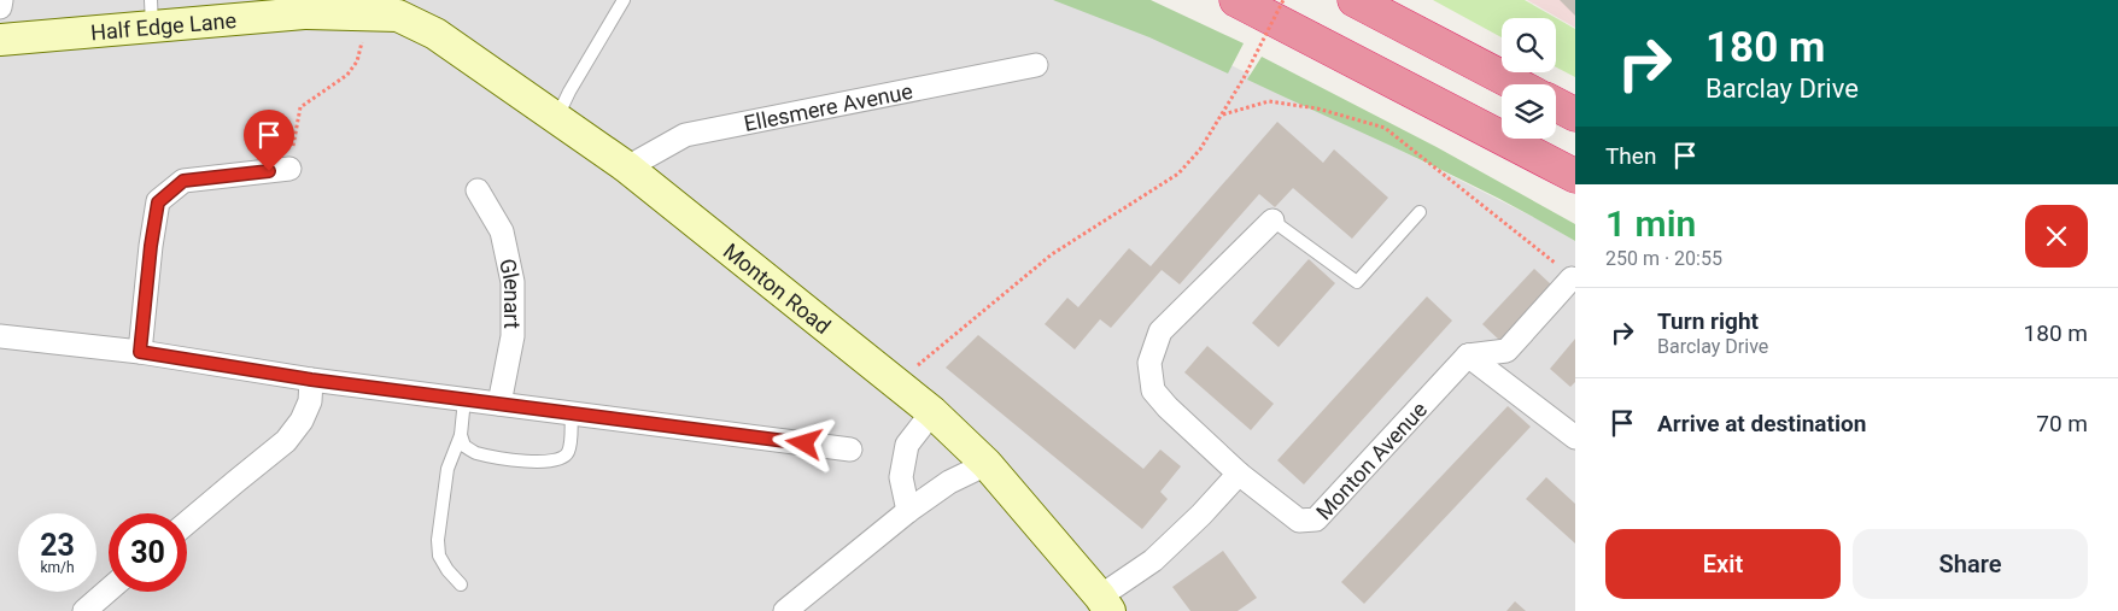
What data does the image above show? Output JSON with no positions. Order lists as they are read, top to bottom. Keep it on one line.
{"streets":{"main road":["Half Edge Lane","Monton Road"],"street":["Ellesmere Avenue","Glenart","Monton Avenue"]},"crossings":[["Half Edge Lane","Monton Road"],["Ellesmere Avenue","Monton Road"]],"page":{"turn":["180 m","Barclay Drive"],"then":"Then","heading":["1 min","250 m · 20:55"],"list":[{"name":"Turn right","note":"Barclay Drive","value":"180 m"},{"name":"Arrive at destination","value":"70 m"}],"speed":"23 km/h","limit":"30","buttons":["Exit","Share"]}}
